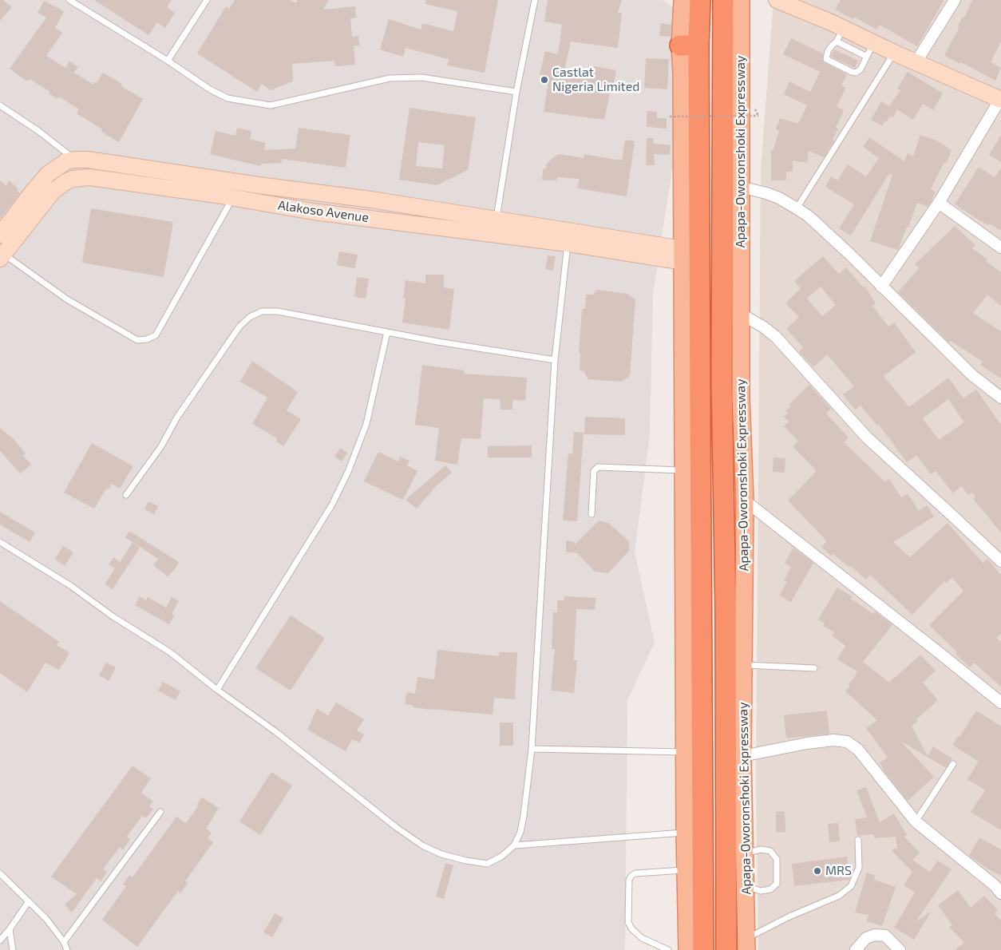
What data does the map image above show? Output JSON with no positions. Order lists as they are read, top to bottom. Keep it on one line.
{"streets":{"highway":["Apapa-Oworonshoki Expressway"],"street":["Alakoso Avenue"]},"places":["Castlat Nigeria Limited","MRS"]}
